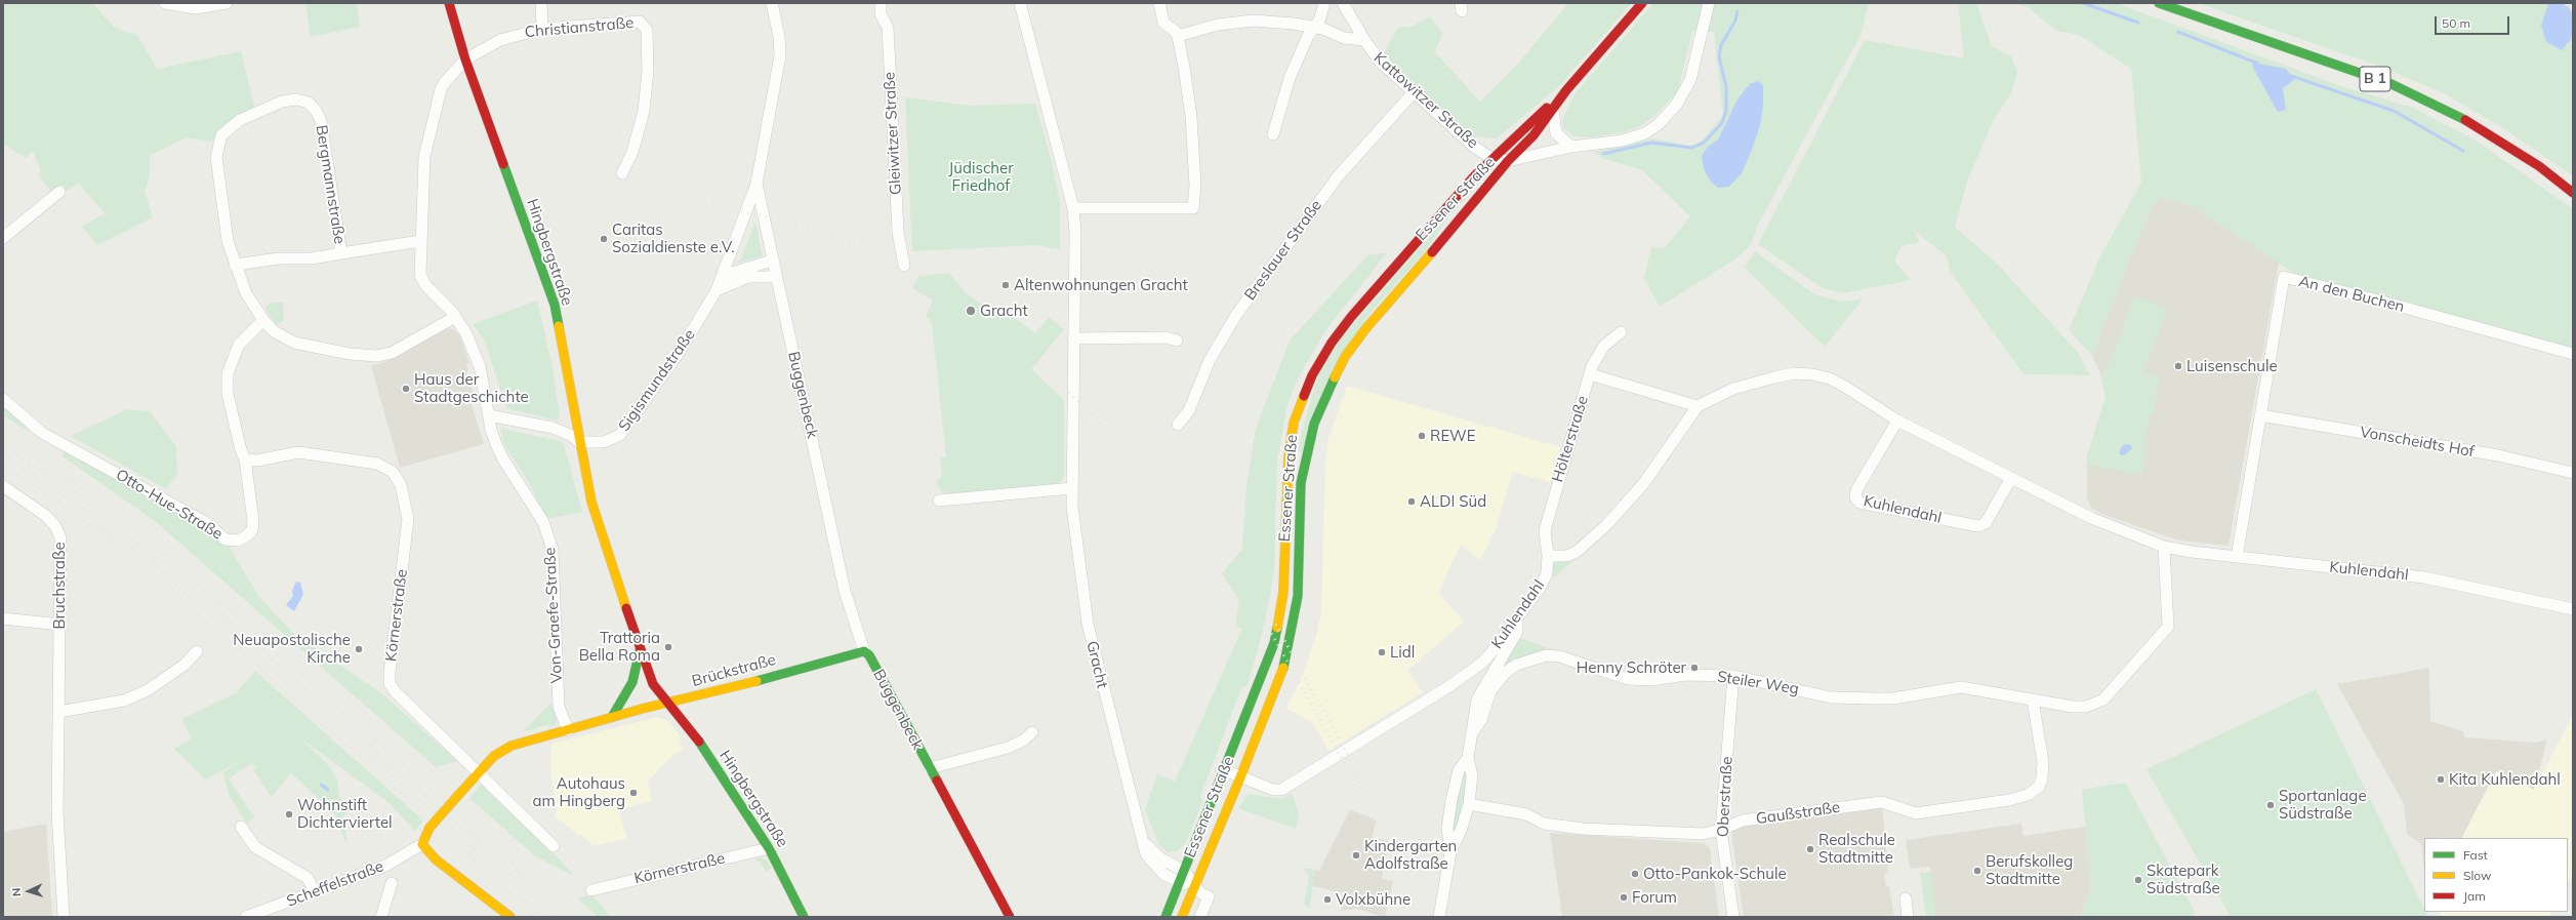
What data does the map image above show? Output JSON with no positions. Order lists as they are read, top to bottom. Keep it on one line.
{"streets":{"main road":["B 1","Essener Straße","Hingbergstraße","Buggenbeck","Brückstraße"],"street":["Christianstraße","Kattowitzer Straße","Gleiwitzer Straße","Bergmannstraße","Breslauer Straße","An den Buchen","Sigismundstraße","Hölterstraße","Vonscheidts Hof","Otto-Hue-Straße","Kuhlendahl","Bruchstraße","Körnerstraße","Von-Graefe-Straße","Gracht","Steiler Weg","Oberstraße","Gaußstraße","Scheffelstraße"]},"crossings":[["Christianstraße","Hingbergstraße"],["Christianstraße","Von-Graefe-Straße"],["Kattowitzer Straße","Essener Straße"],["Kattowitzer Straße","Breslauer Straße"],["Bergmannstraße","Otto-Hue-Straße"],["Bergmannstraße","Von-Graefe-Straße"],["Essener Straße","Kuhlendahl"],["Essener Straße","Gracht"],["Hingbergstraße","Sigismundstraße"],["Hingbergstraße","Körnerstraße"],["Hingbergstraße","Von-Graefe-Straße"],["Hingbergstraße","Brückstraße"],["An den Buchen","Vonscheidts Hof"],["An den Buchen","Kuhlendahl"],["Sigismundstraße","Buggenbeck"],["Buggenbeck","Brückstraße"],["Hölterstraße","Kuhlendahl"],["Otto-Hue-Straße","Körnerstraße"],["Körnerstraße","Brückstraße"],["Von-Graefe-Straße","Brückstraße"],["Brückstraße","Scheffelstraße"],["Steiler Weg","Oberstraße"],["Steiler Weg","Gaußstraße"],["Oberstraße","Gaußstraße"]],"parks":["Jüdischer Friedhof"],"places":["Caritas Sozialdienste e.V.","Altenwohnungen Gracht","Gracht","Luisenschule","Haus der Stadtgeschichte","REWE","ALDI Süd","Trattoria Bella Roma","Neuapostolische Kirche","Lidl","Henny Schröter","Kita Kuhlendahl","Autohaus am Hingberg","Sportanlage Südstraße","Wohnstift Dichterviertel","Realschule Stadtmitte","Kindergarten Adolfstraße","Berufskolleg Stadtmitte","Otto-Pankok-Schule","Skatepark Südstraße","Forum","Volxbühne"],"legend":["Fast","Slow","Jam"],"scale_bar":"50 m","north":"left"}
